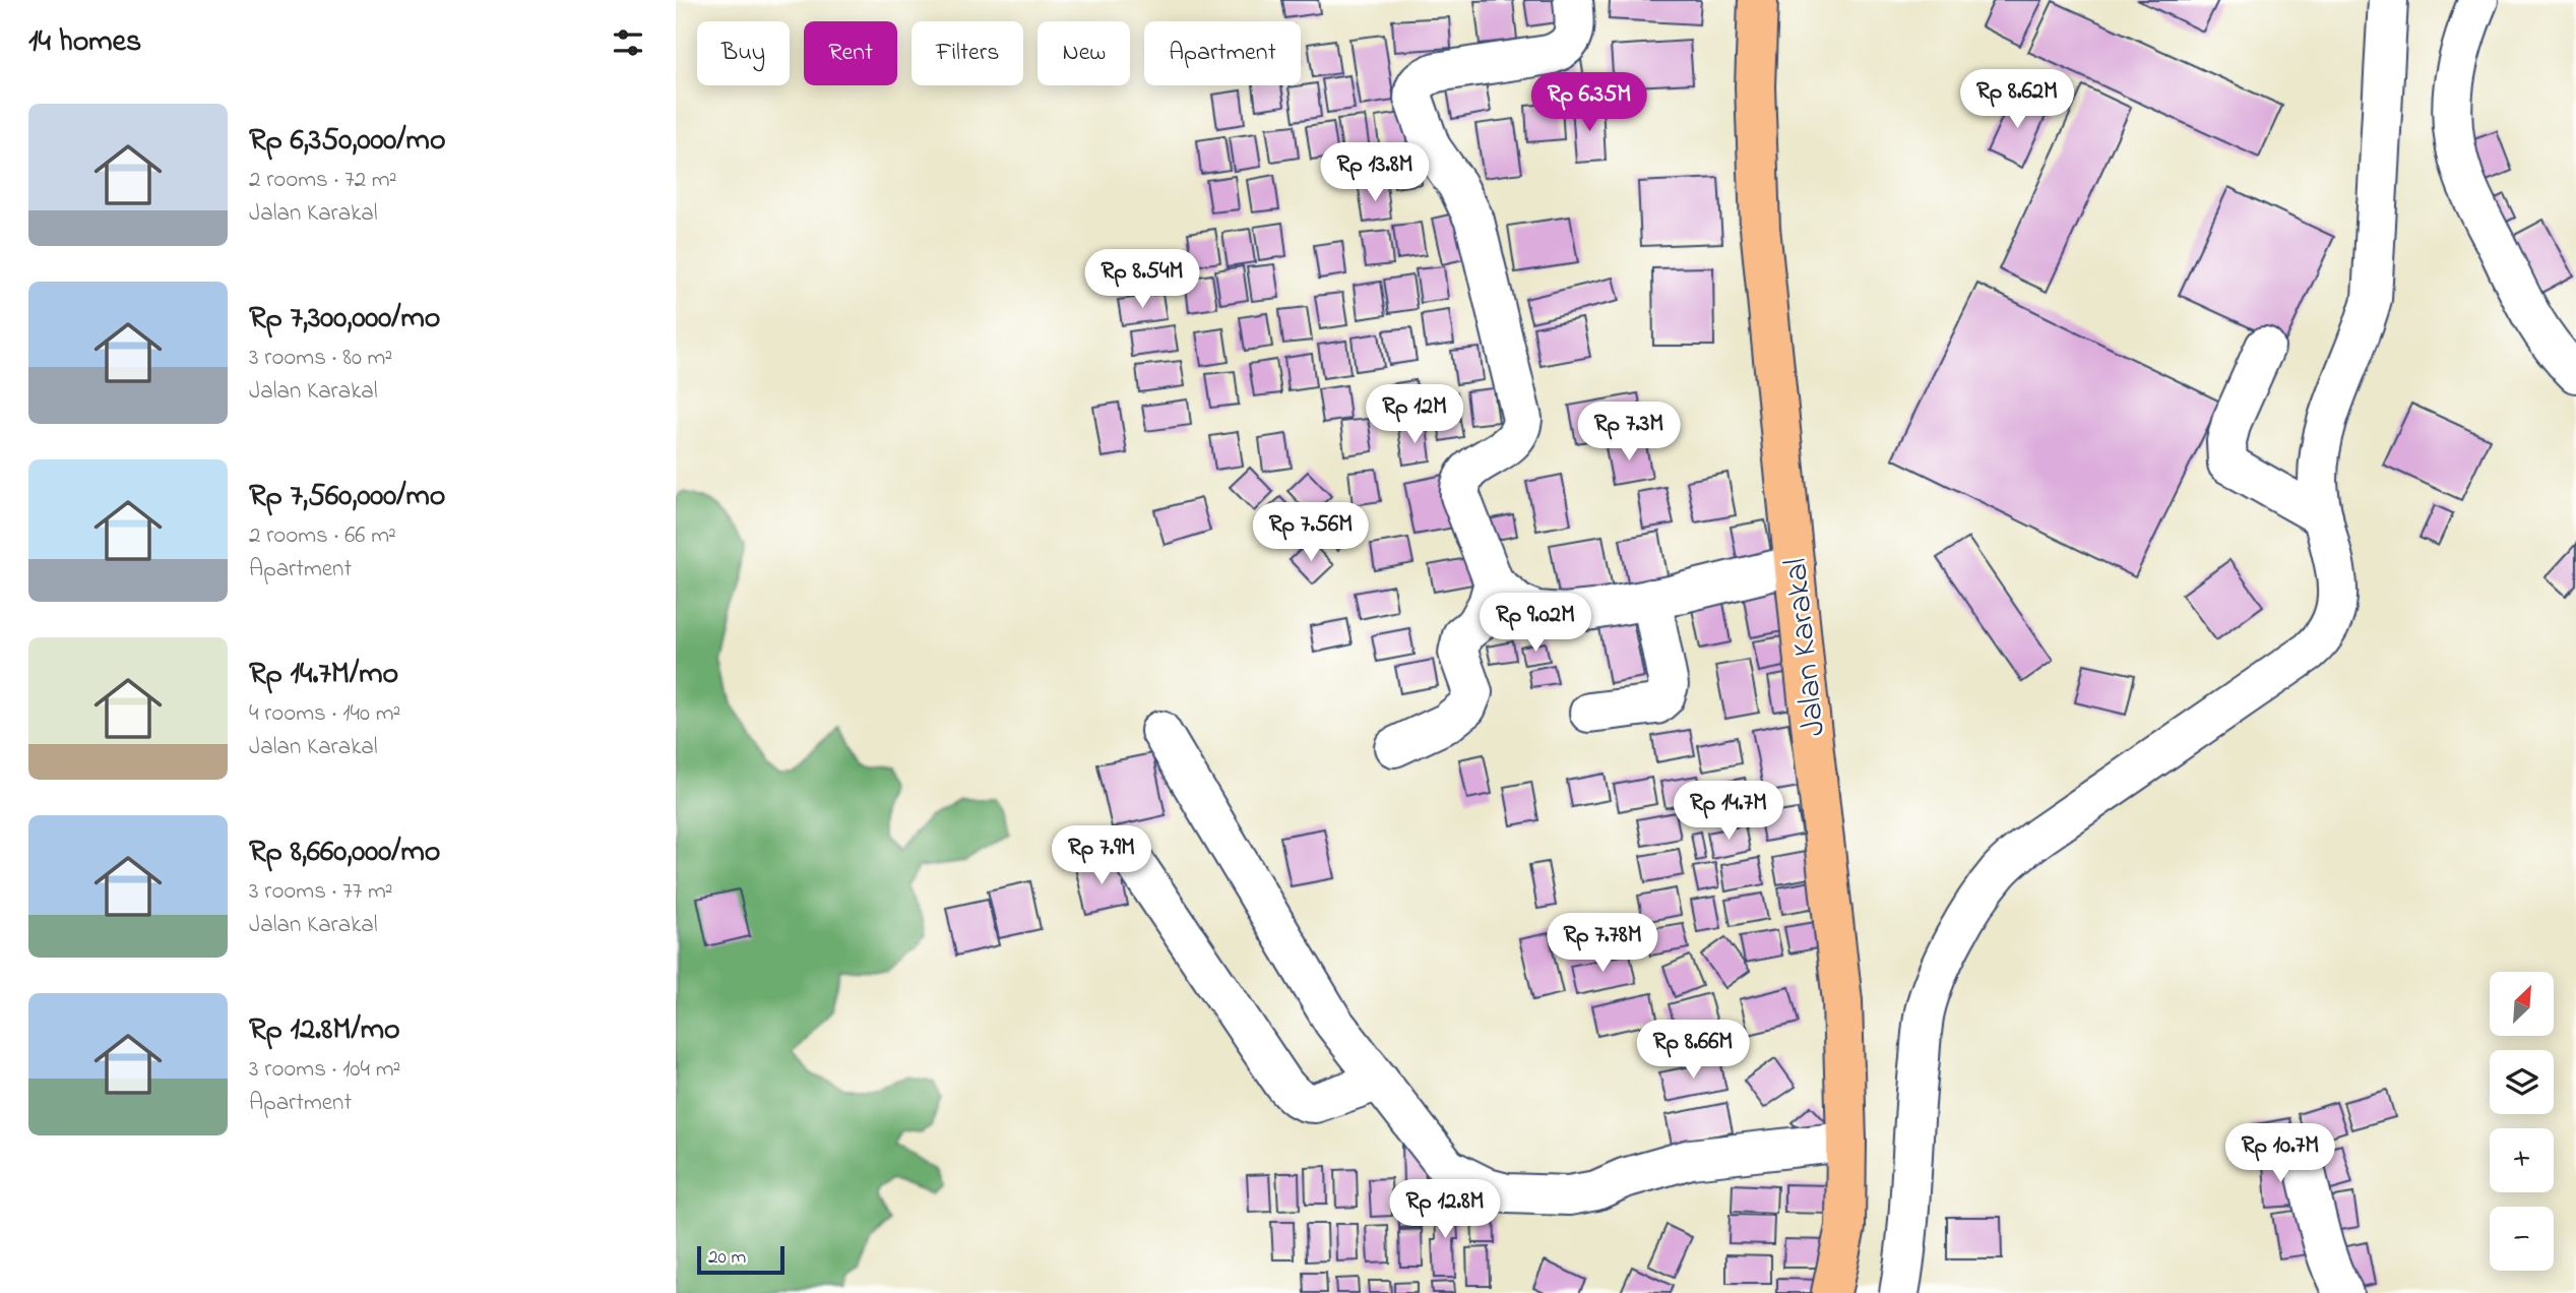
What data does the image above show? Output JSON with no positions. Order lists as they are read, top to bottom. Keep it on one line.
{"streets":{"main road":["Jalan Karakal"]},"scale_bar":"20 m","north":"top right","page":{"heading":"14 homes","chip":["Buy","Rent","Filters","New","Apartment"],"price":["Rp 8.62M","Rp 6.35M","Rp 13.8M","Rp 8.54M","Rp 12M","Rp 7.3M","Rp 7.56M","Rp 9.02M","Rp 14.7M","Rp 7.9M","Rp 7.78M","Rp 8.66M","Rp 10.7M","Rp 12.8M"],"list":[{"name":"Rp 6,350,000/mo","note":"2 rooms · 72 m² · Jalan Karakal"},{"name":"Rp 7,300,000/mo","note":"3 rooms · 80 m² · Jalan Karakal"},{"name":"Rp 7,560,000/mo","note":"2 rooms · 66 m² · Apartment"},{"name":"Rp 14.7M/mo","note":"4 rooms · 140 m² · Jalan Karakal"},{"name":"Rp 8,660,000/mo","note":"3 rooms · 77 m² · Jalan Karakal"},{"name":"Rp 12.8M/mo","note":"3 rooms · 104 m² · Apartment"}],"map_buttons":["+","−"],"scale":"20 m"}}
